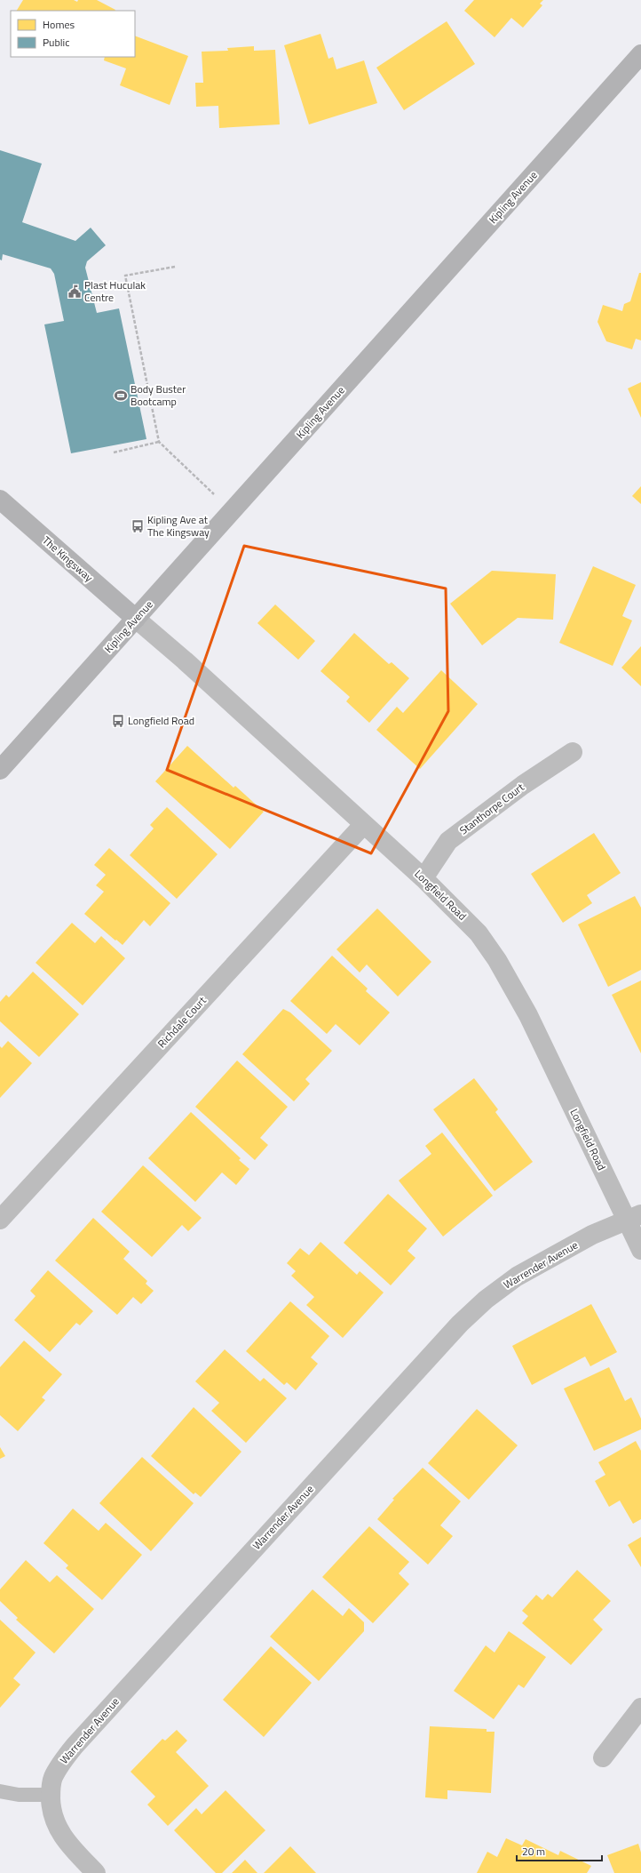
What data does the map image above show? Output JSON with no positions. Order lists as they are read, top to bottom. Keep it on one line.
{"streets":{"main road":["Kipling Avenue","The Kingsway"],"street":["Stanthorpe Court","Longfield Road","Richdale Court","Warrender Avenue"]},"crossings":[["Kipling Avenue","The Kingsway"],["Kipling Avenue","Longfield Road"],["The Kingsway","Longfield Road"],["Stanthorpe Court","Longfield Road"],["Longfield Road","Richdale Court"],["Longfield Road","Warrender Avenue"]],"places":{"public building":["Plast Huculak Centre"],"sports":["Body Buster Bootcamp"],"bus stop":["Kipling Ave at The Kingsway","Longfield Road"]},"legend":["Homes","Public"],"scale_bar":"20 m"}
